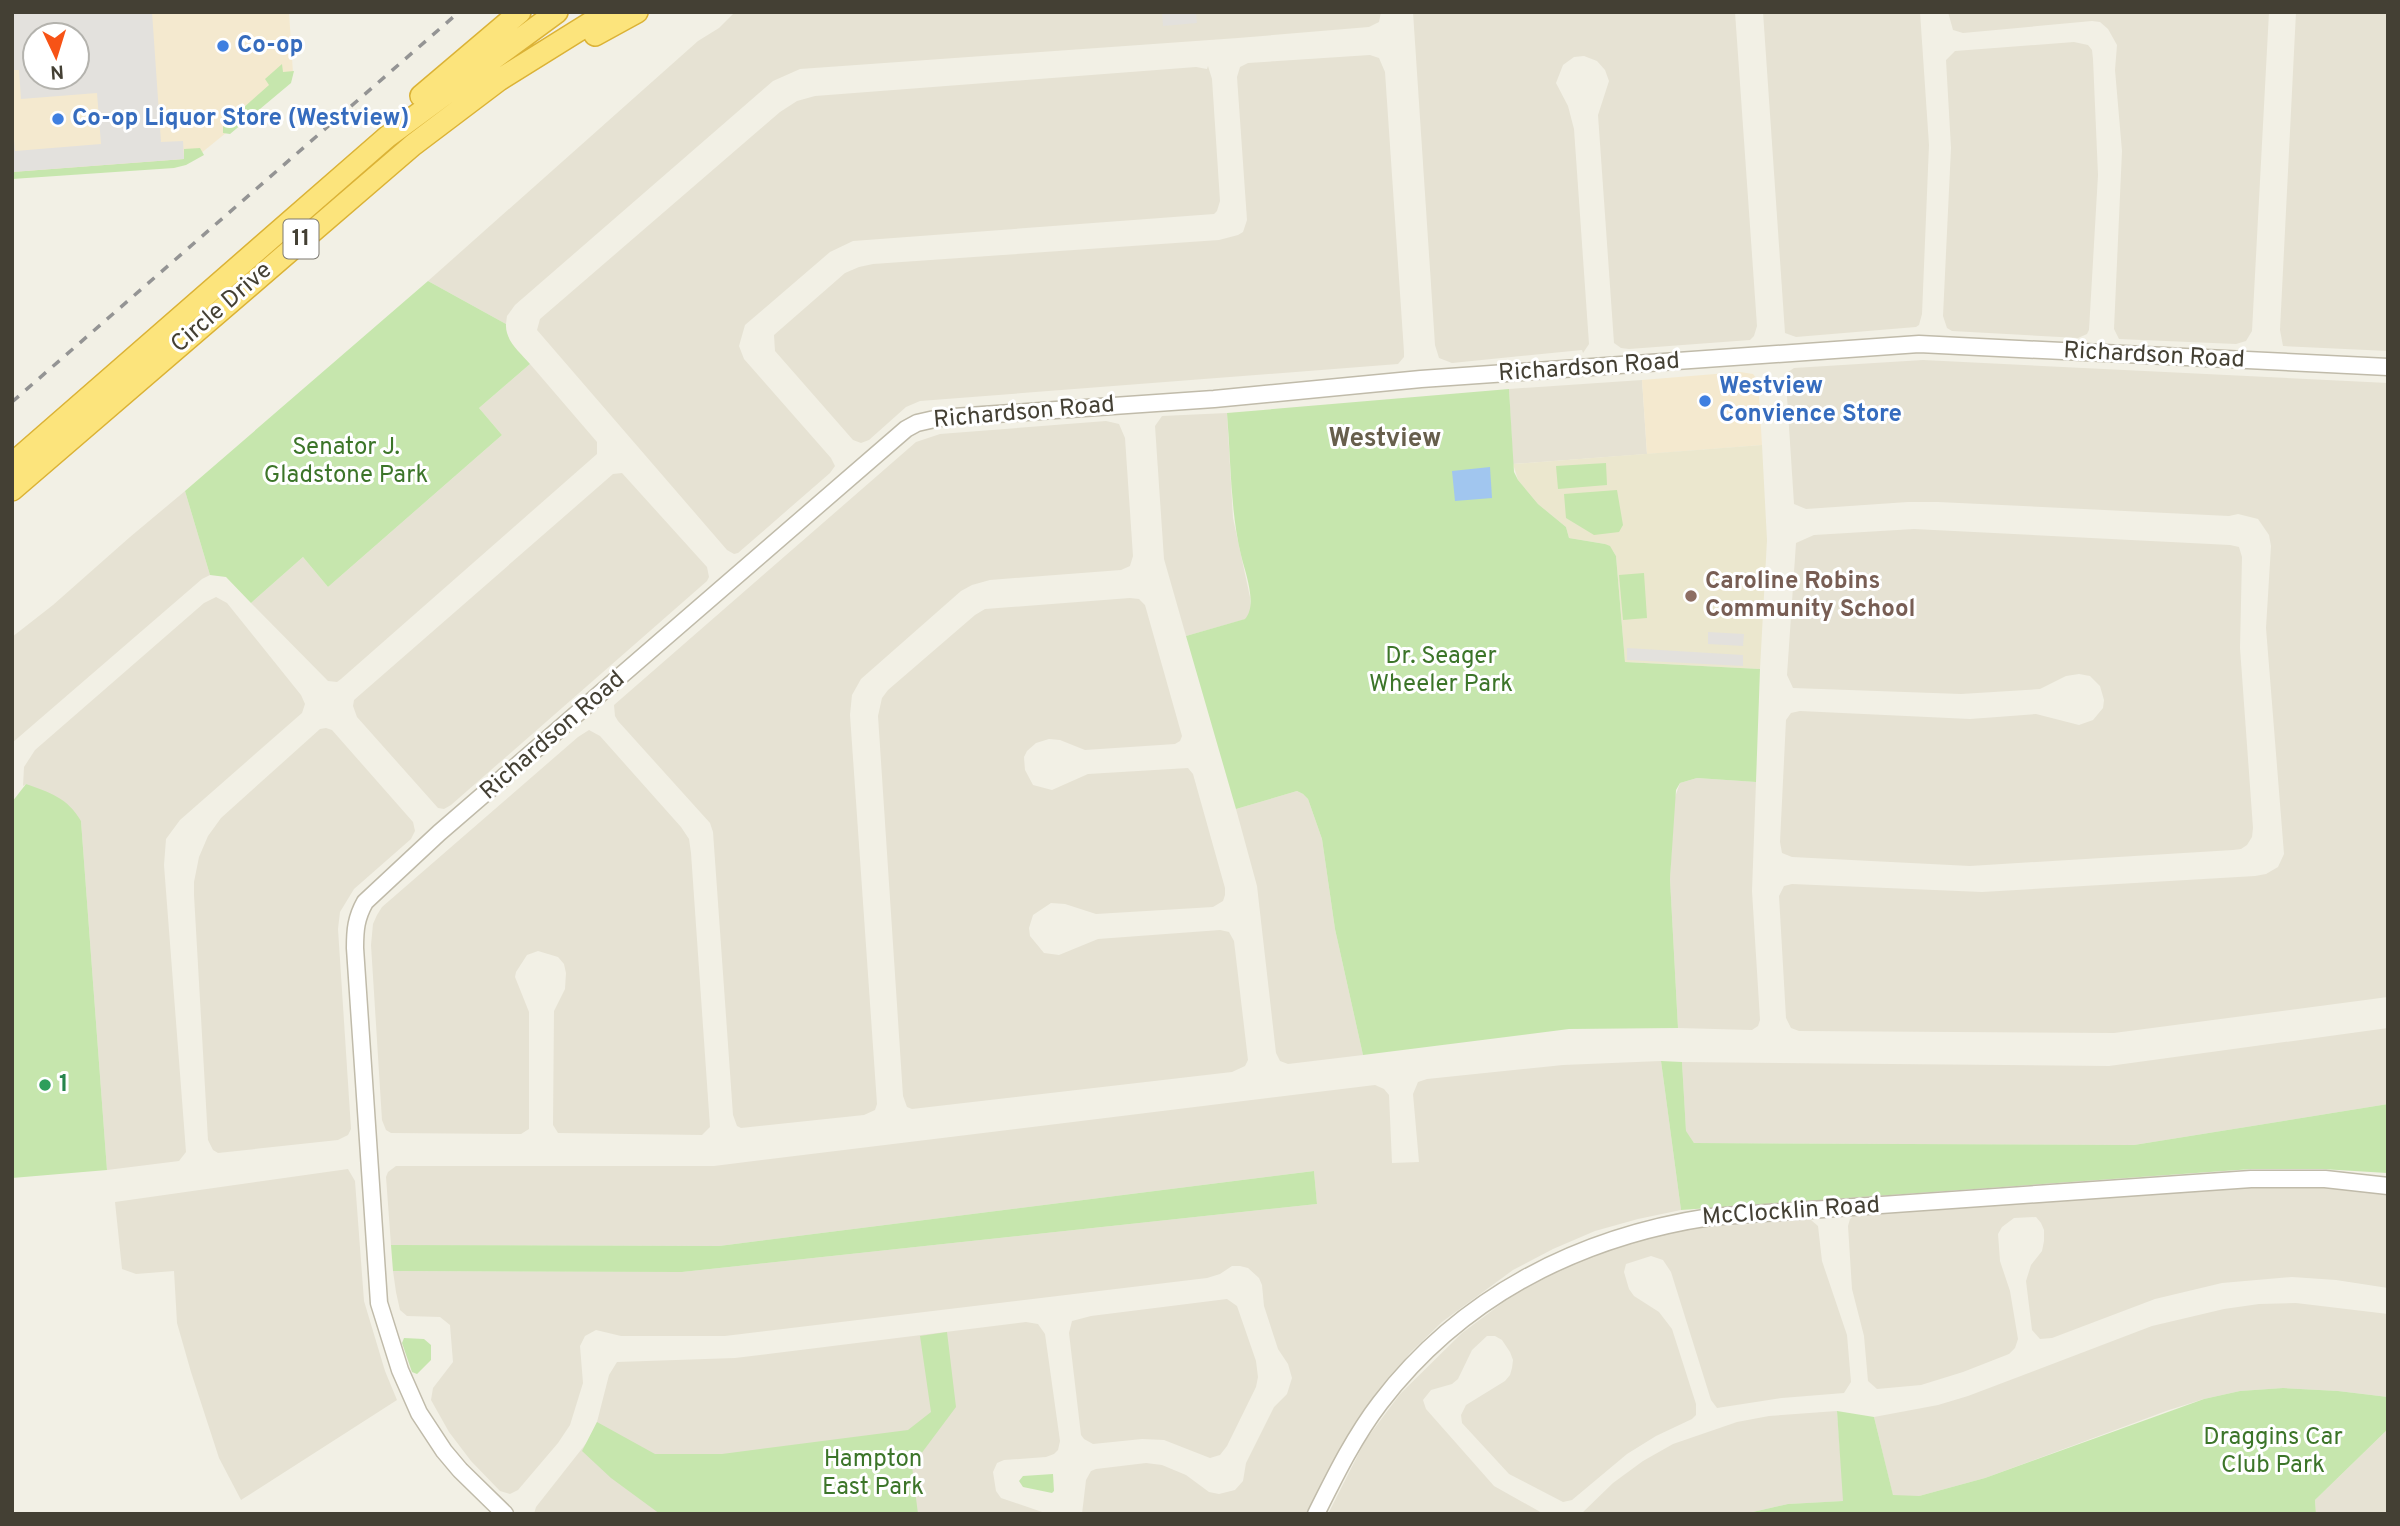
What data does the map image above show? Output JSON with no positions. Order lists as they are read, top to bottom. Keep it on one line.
{"streets":{"highway":["11","Circle Drive"],"street":["Richardson Road","McClocklin Road"]},"districts":["Westview"],"parks":["Senator J. Gladstone Park","Dr. Seager Wheeler Park","Draggins Car Club Park","Hampton East Park"],"places":["Co-op","Co-op Liquor Store (Westview)","Westview Convience Store","Caroline Robins Community School","1"],"north":"bottom"}
